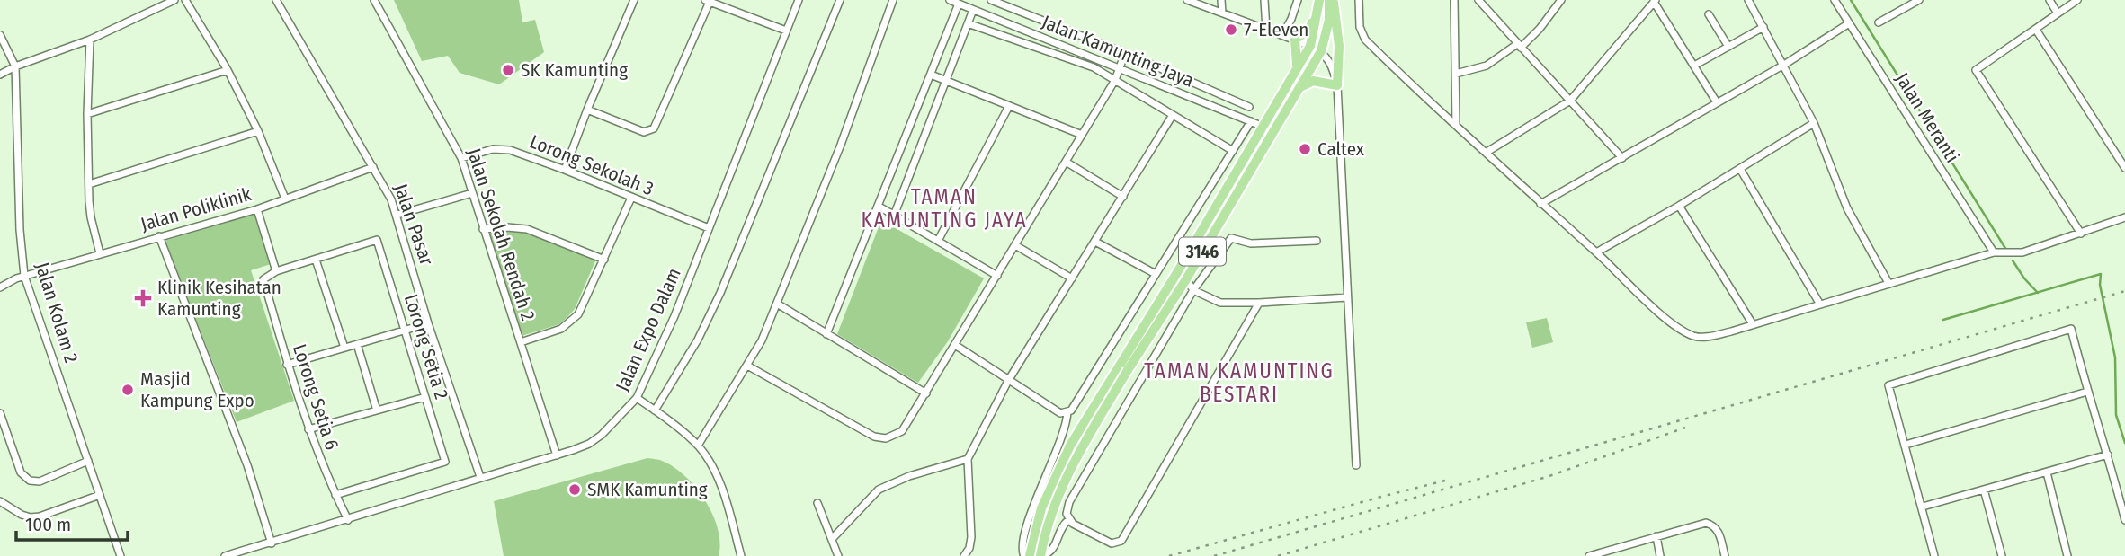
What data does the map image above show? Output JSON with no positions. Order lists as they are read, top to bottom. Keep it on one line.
{"streets":{"main road":["3146"],"street":["Jalan Kamunting Jaya","Jalan Meranti","Lorong Sekolah 3","Jalan Poliklinik","Jalan Pasar","Jalan Sekolah Rendah 2","Jalan Kolam 2","Jalan Expo Dalam","Lorong Setia 2","Lorong Setia 6"]},"crossings":[["Jalan Kamunting Jaya","3146"],["Lorong Sekolah 3","Jalan Sekolah Rendah 2"],["Lorong Sekolah 3","Jalan Expo Dalam"],["Jalan Poliklinik","Jalan Pasar"],["Jalan Poliklinik","Jalan Kolam 2"],["Jalan Pasar","Jalan Expo Dalam"],["Jalan Sekolah Rendah 2","Jalan Expo Dalam"],["Jalan Expo Dalam","Lorong Setia 6"],["Lorong Setia 2","Lorong Setia 6"]],"districts":["TAMAN KAMUNTING JAYA","TAMAN KAMUNTING BESTARI"],"places":{"other":["7-Eleven","SK Kamunting","Caltex","Masjid Kampung Expo","SMK Kamunting"],"health":["Klinik Kesihatan Kamunting"]},"scale_bar":"100 m"}
